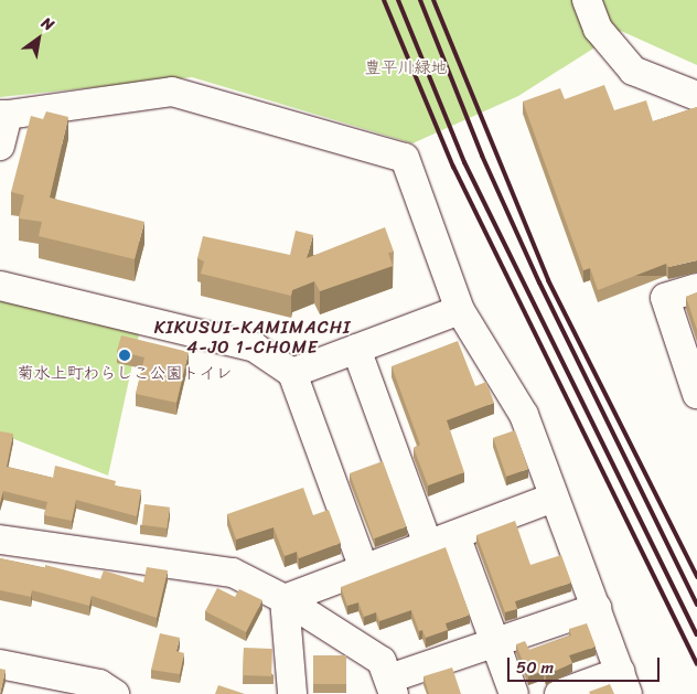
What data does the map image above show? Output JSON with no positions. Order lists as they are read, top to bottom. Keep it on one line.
{"districts":["KIKUSUI-KAMIMACHI 4-JO 1-CHOME"],"parks":["豊平川緑地"],"places":["菊水上町わらしこ公園トイレ"],"scale_bar":"50 m","north":"top right"}
